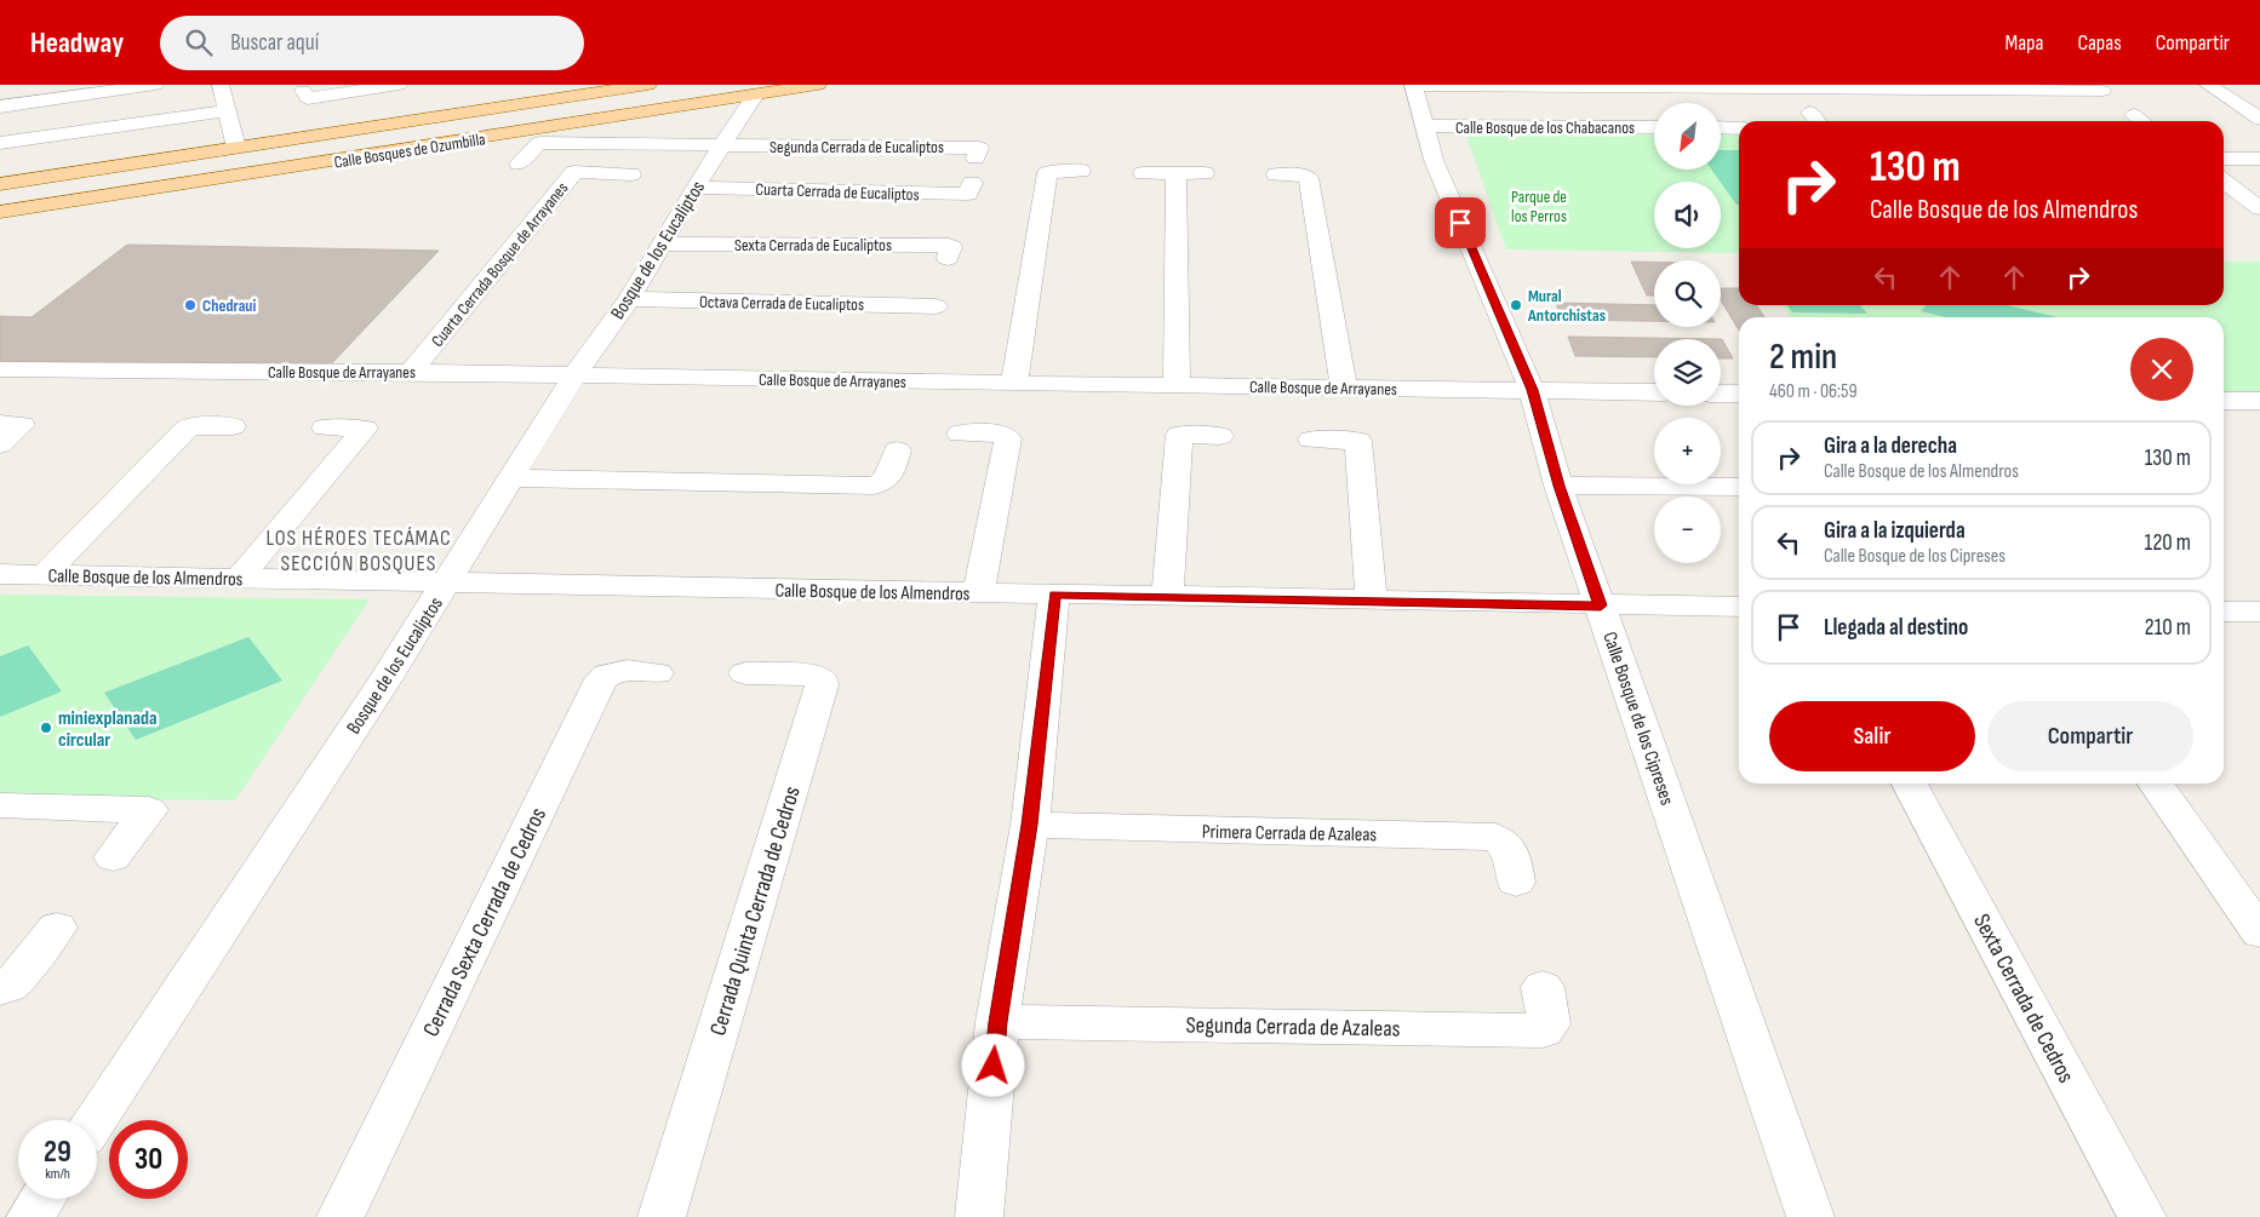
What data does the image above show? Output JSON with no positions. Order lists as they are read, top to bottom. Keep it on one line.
{"streets":{"main road":["Calle Bosques de Ozumbilla"],"street":["Calle Bosque de los Chabacanos","Segunda Cerrada de Eucaliptos","Cuarta Cerrada de Eucaliptos","Sexta Cerrada de Eucaliptos","Bosque de los Eucaliptos","Cuarta Cerrada Bosque de Arrayanes","Octava Cerrada de Eucaliptos","Calle Bosque de Arrayanes","Calle Bosque de los Almendros","Calle Bosque de los Cipreses","Primera Cerrada de Azaleas","Cerrada Quinta Cerrada de Cedros","Cerrada Sexta Cerrada de Cedros","Sexta Cerrada de Cedros","Segunda Cerrada de Azaleas"]},"crossings":[["Calle Bosque de los Chabacanos","Calle Bosque de los Cipreses"],["Segunda Cerrada de Eucaliptos","Bosque de los Eucaliptos"],["Calle Bosques de Ozumbilla","Bosque de los Eucaliptos"],["Cuarta Cerrada de Eucaliptos","Bosque de los Eucaliptos"],["Sexta Cerrada de Eucaliptos","Bosque de los Eucaliptos"],["Bosque de los Eucaliptos","Octava Cerrada de Eucaliptos"],["Bosque de los Eucaliptos","Calle Bosque de Arrayanes"],["Bosque de los Eucaliptos","Calle Bosque de los Almendros"],["Cuarta Cerrada Bosque de Arrayanes","Calle Bosque de Arrayanes"],["Calle Bosque de Arrayanes","Calle Bosque de los Cipreses"],["Calle Bosque de los Almendros","Calle Bosque de los Cipreses"]],"districts":["LOS HÉROES TECÁMAC SECCIÓN BOSQUES"],"parks":["Parque de los Perros"],"places":["Chedraui","Mural Antorchistas","miniexplanada circular"],"north":"bottom left","page":{"header":"Headway","search":"Buscar aquí","nav":["Mapa","Capas","Compartir"],"map_buttons":["+","−"],"turn":["130 m","Calle Bosque de los Almendros"],"heading":["2 min","460 m · 06:59"],"list":[{"name":"Gira a la derecha","note":"Calle Bosque de los Almendros","value":"130 m"},{"name":"Gira a la izquierda","note":"Calle Bosque de los Cipreses","value":"120 m"},{"name":"Llegada al destino","value":"210 m"}],"buttons":["Salir","Compartir"],"speed":"29 km/h","limit":"30"}}
